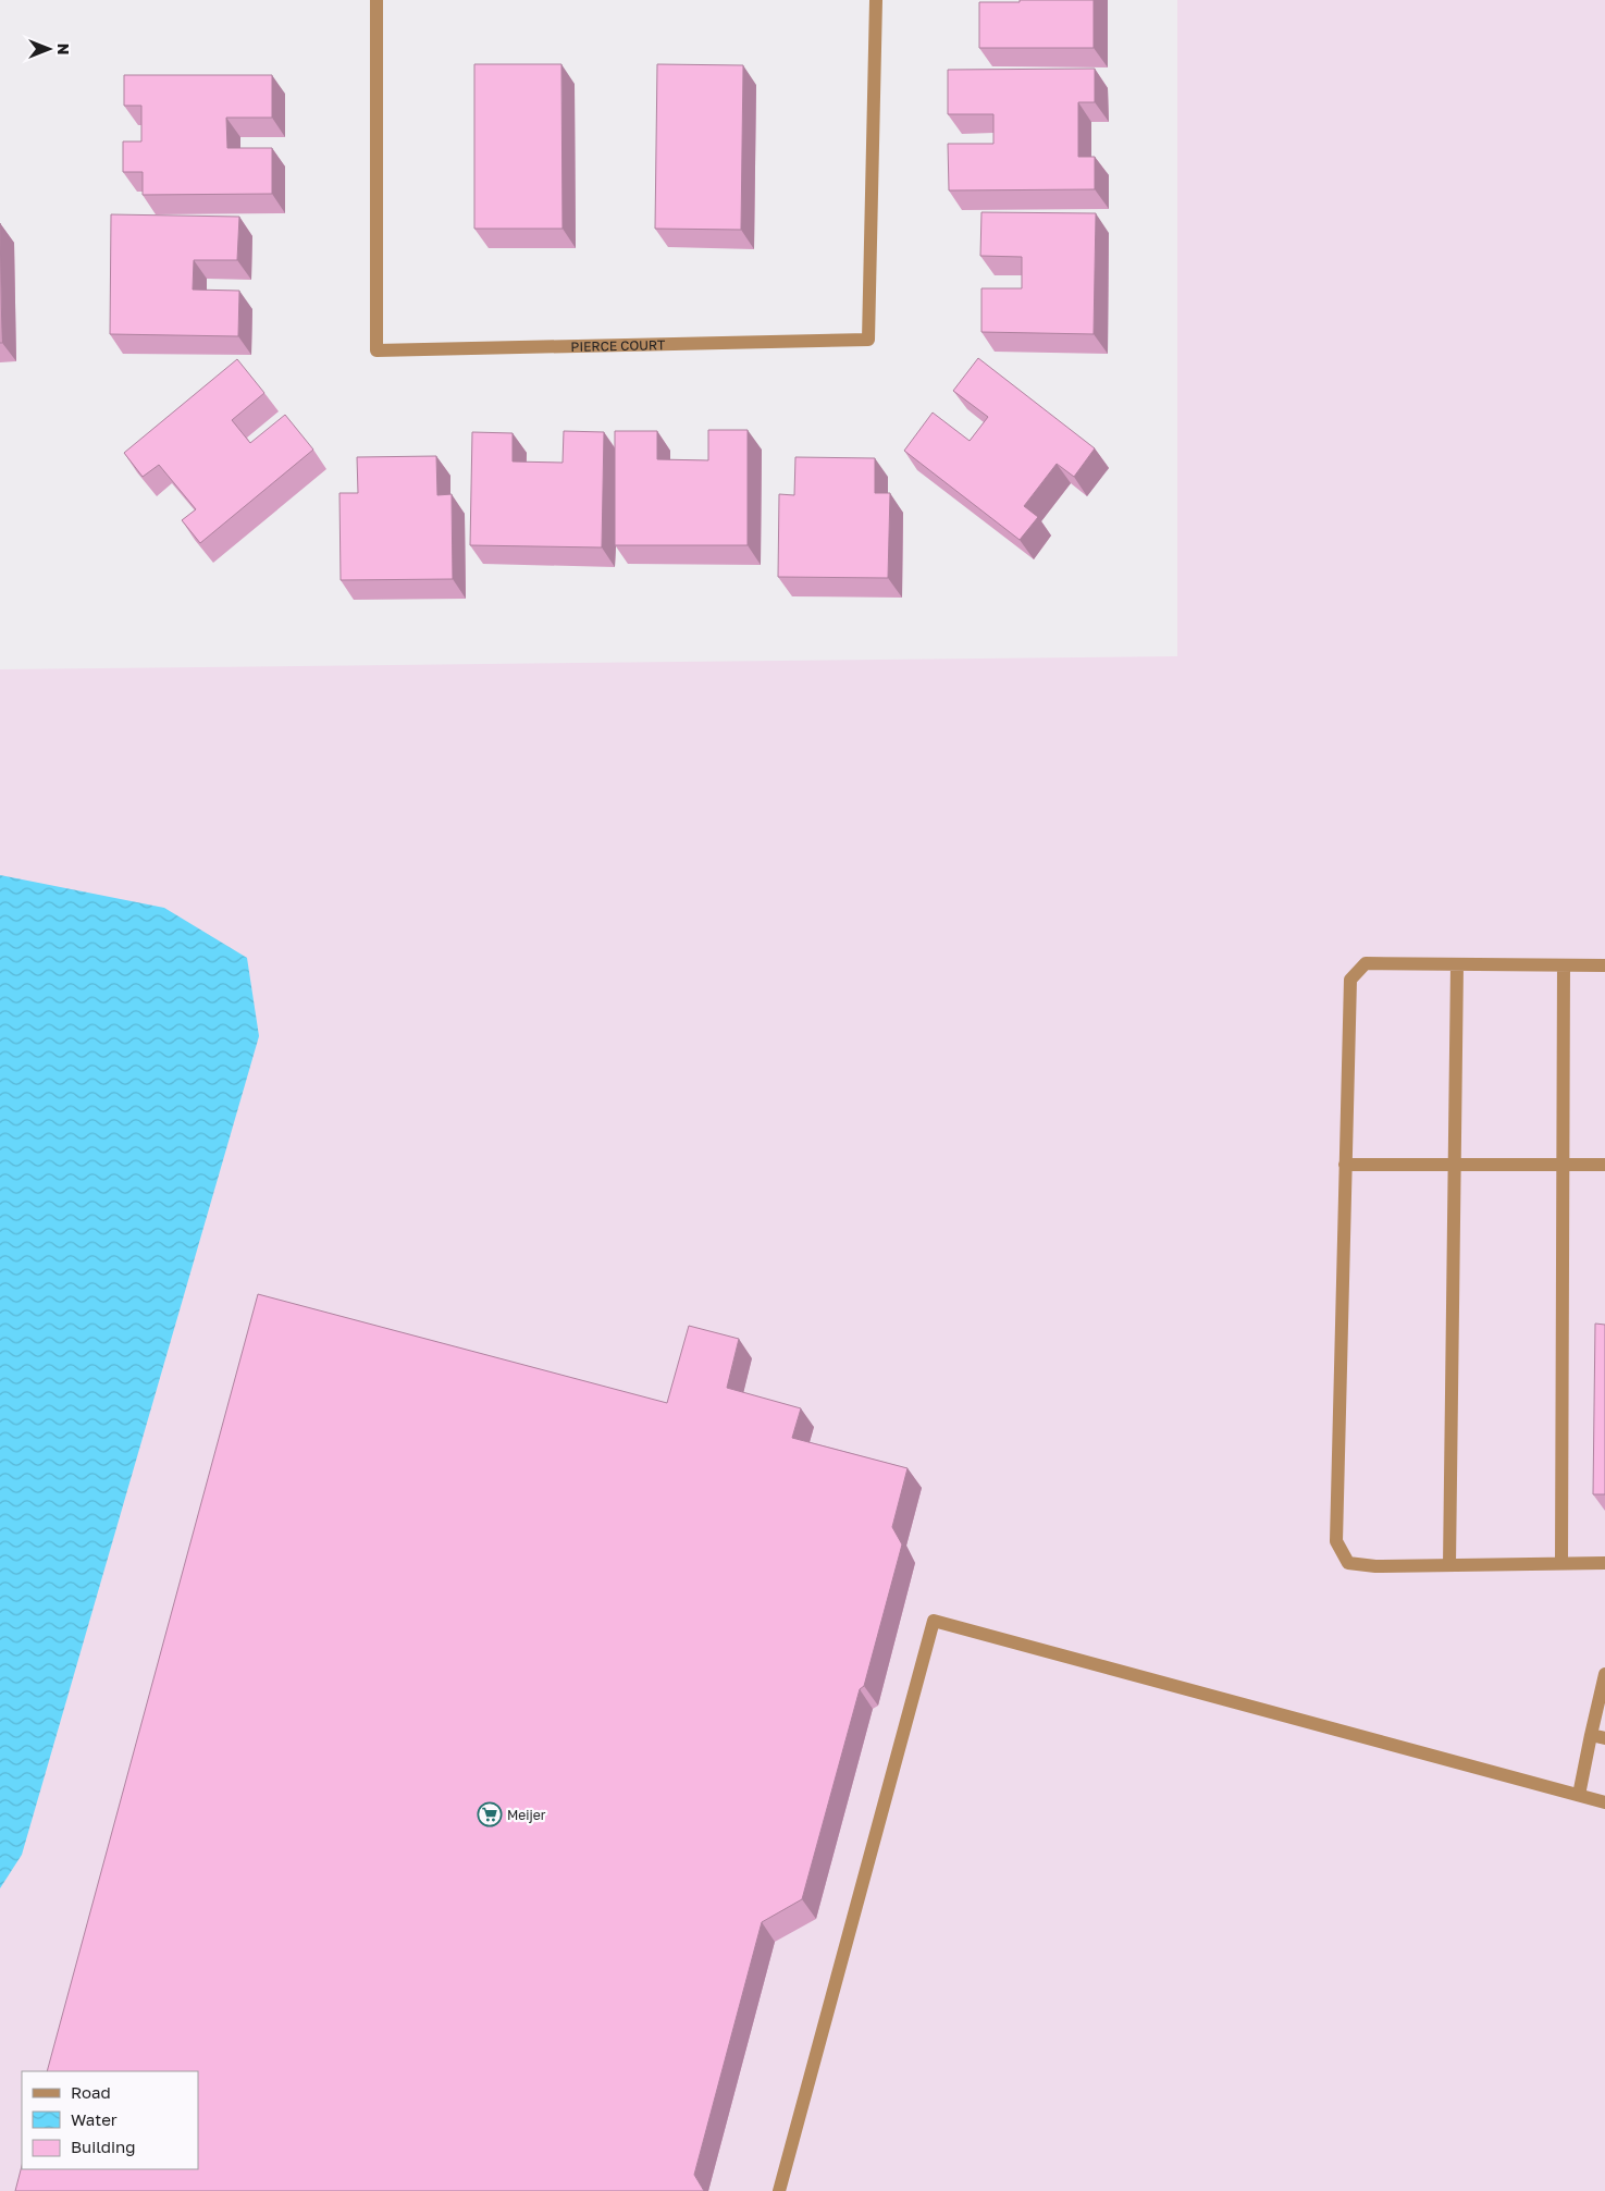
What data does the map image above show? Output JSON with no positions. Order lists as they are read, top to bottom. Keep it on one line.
{"streets":{"street":["PIERCE COURT"]},"places":{"supermarket":["Meijer"]},"legend":["Road","Water","Building"],"north":"right"}
